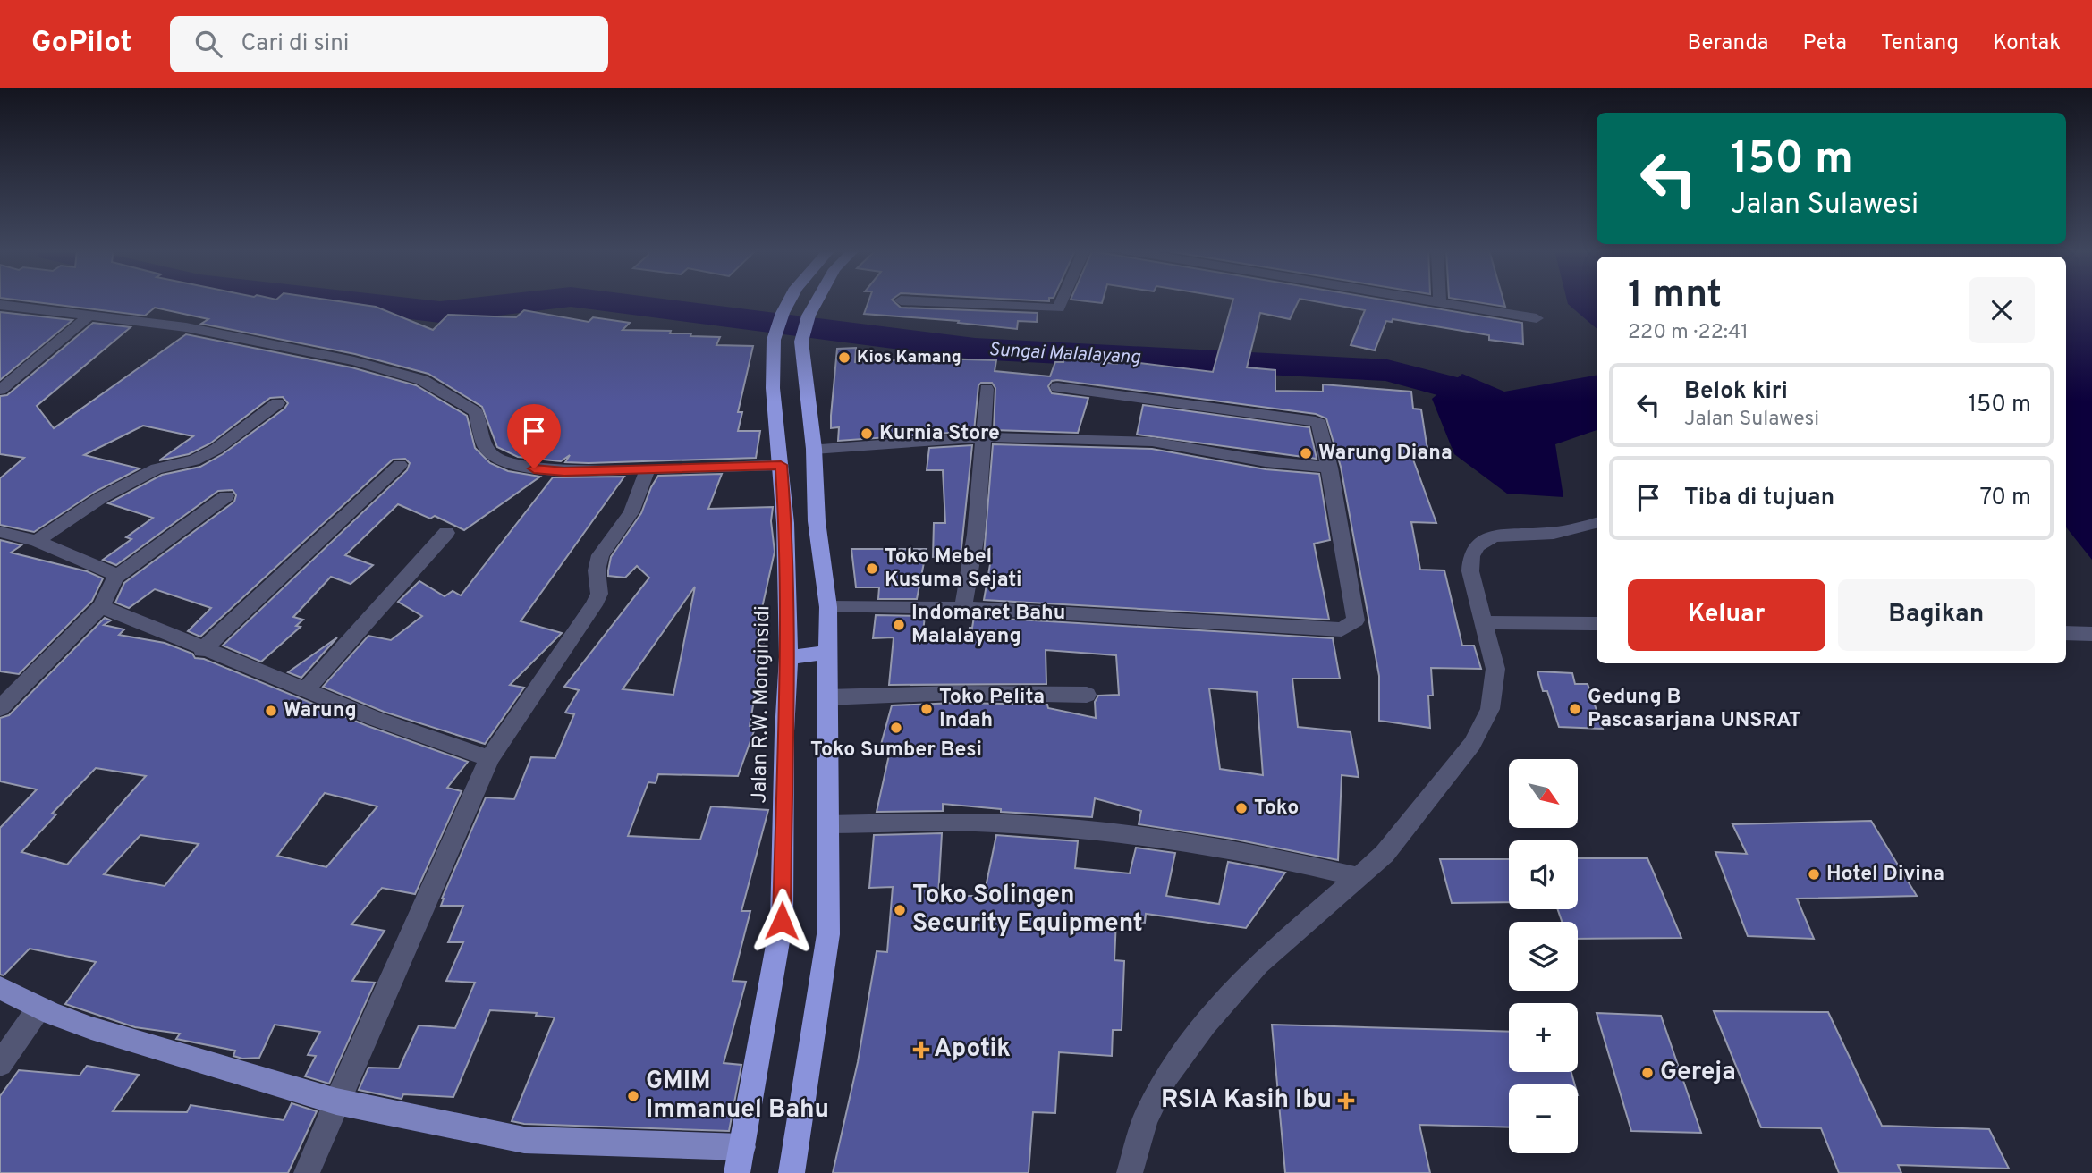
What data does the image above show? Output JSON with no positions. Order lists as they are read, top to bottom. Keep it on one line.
{"streets":{"highway":["Jalan R.W. Monginsidi"]},"water":["Sungai Malalayang"],"places":{"other":["Kios Kamang","Kurnia Store","Warung Diana","Toko Mebel Kusuma Sejati","Indomaret Bahu Malalayang","Toko Pelita Indah","Gedung B Pascasarjana UNSRAT","Warung","Toko Sumber Besi","Toko","Hotel Divina","Toko Solingen Security Equipment","Gereja","GMIM Immanuel Bahu"],"health":["Apotik","RSIA Kasih Ibu"]},"north":"bottom right","page":{"header":"GoPilot","search":"Cari di sini","nav":["Beranda","Peta","Tentang","Kontak"],"turn":["150 m","Jalan Sulawesi"],"heading":["1 mnt","220 m · 22:41"],"list":[{"name":"Belok kiri","note":"Jalan Sulawesi","value":"150 m"},{"name":"Tiba di tujuan","value":"70 m"}],"buttons":["Keluar","Bagikan"],"map_buttons":["+","−"]}}
